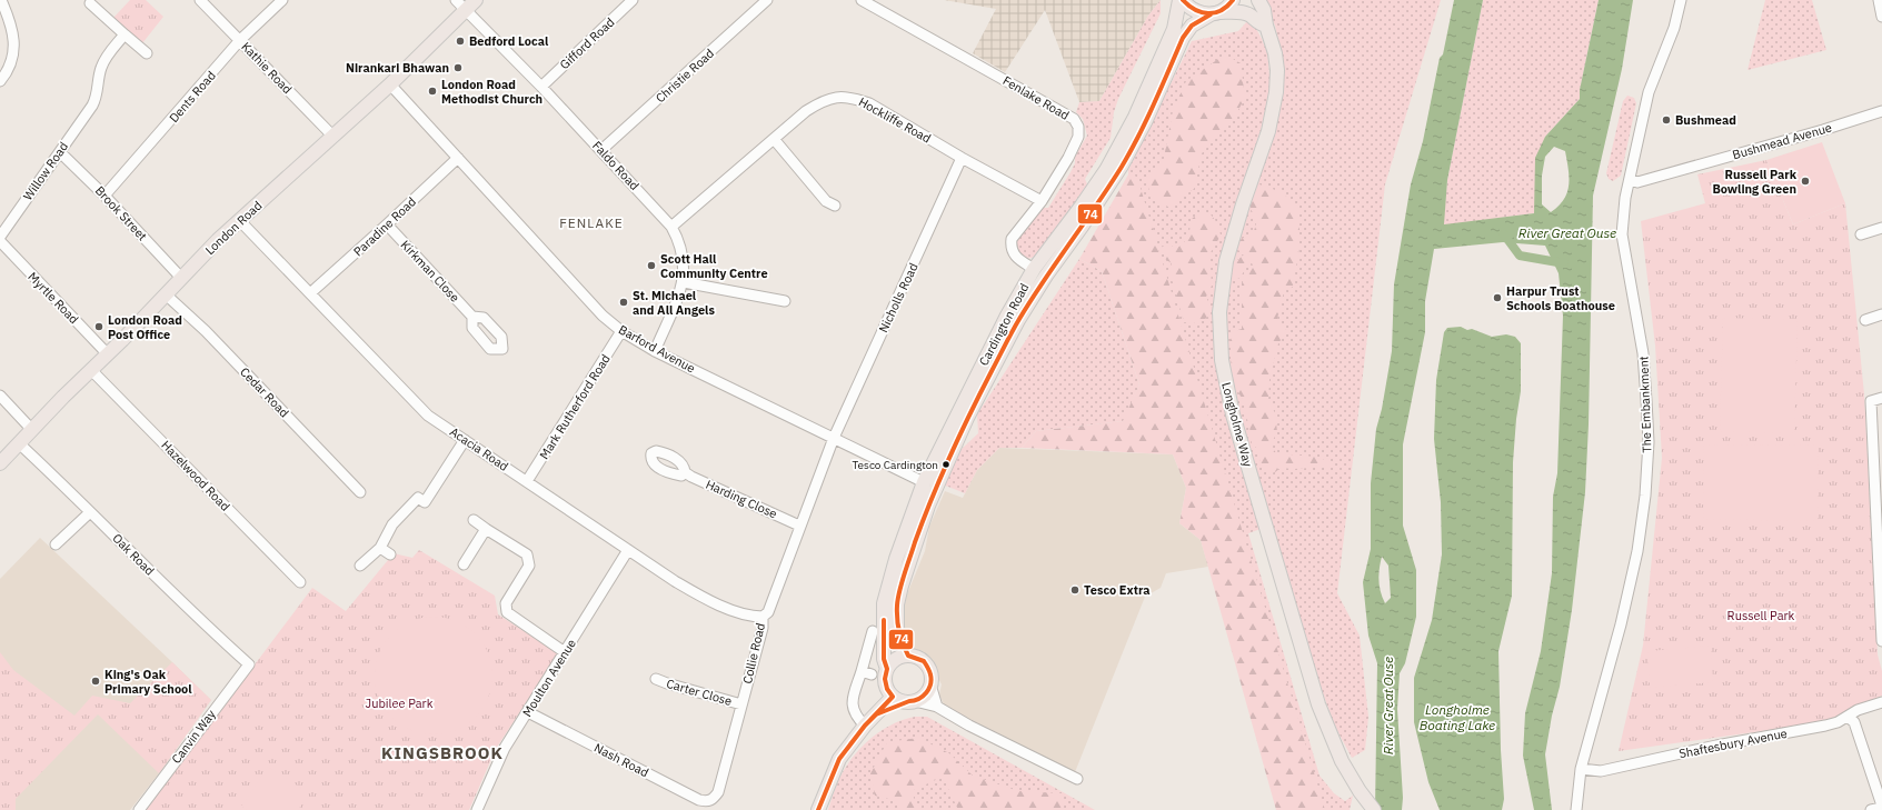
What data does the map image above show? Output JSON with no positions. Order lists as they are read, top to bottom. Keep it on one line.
{"streets":{"main road":["London Road","Cardington Road","Longholme Way"],"street":["Gifford Road","Kathie Road","Christie Road","Dents Road","Fenlake Road","Hockliffe Road","Bushmead Avenue","Faldo Road","Willow Road","Brook Street","Paradine Road","Kirkman Close","Myrtle Road","Nicholls Road","Barford Avenue","Cedar Road","The Embankment","Mark Rutherford Road","Acacia Road","Hazelwood Road","Harding Close","Oak Road","Collie Road","Moulton Avenue","Carter Close","Canvin Way","Shaftesbury Avenue","Nash Road"]},"crossings":[["Gifford Road","Faldo Road"],["Kathie Road","Dents Road"],["Kathie Road","London Road"],["Christie Road","Faldo Road"],["Dents Road","Brook Street"],["Fenlake Road","Hockliffe Road"],["Fenlake Road","Cardington Road"],["Hockliffe Road","Faldo Road"],["Hockliffe Road","Nicholls Road"],["Bushmead Avenue","The Embankment"],["Faldo Road","London Road"],["Faldo Road","Barford Avenue"],["Willow Road","Brook Street"],["Brook Street","London Road"],["Paradine Road","Kirkman Close"],["Paradine Road","Barford Avenue"],["Paradine Road","Acacia Road"],["London Road","Myrtle Road"],["London Road","Barford Avenue"],["London Road","Cedar Road"],["London Road","Acacia Road"],["London Road","Hazelwood Road"],["London Road","Oak Road"],["Nicholls Road","Barford Avenue"],["Nicholls Road","Collie Road"],["Cardington Road","Barford Avenue"],["Barford Avenue","Mark Rutherford Road"],["Barford Avenue","Collie Road"],["The Embankment","Shaftesbury Avenue"],["Mark Rutherford Road","Acacia Road"],["Acacia Road","Collie Road"],["Acacia Road","Moulton Avenue"],["Harding Close","Collie Road"],["Oak Road","Canvin Way"],["Collie Road","Carter Close"],["Collie Road","Nash Road"],["Moulton Avenue","Nash Road"]],"districts":["FENLAKE","KINGSBROOK"],"water":["River Great Ouse","Longholme Boating Lake"],"parks":["Russell Park","Jubilee Park"],"places":["Bedford Local","Nirankari Bhawan","London Road Methodist Church","Bushmead","Russell Park Bowling Green","Scott Hall Community Centre","Harpur Trust Schools Boathouse","St. Michael and All Angels","London Road Post Office","Tesco Cardington","Tesco Extra","King's Oak Primary School"],"lines":["transit line 74"]}
